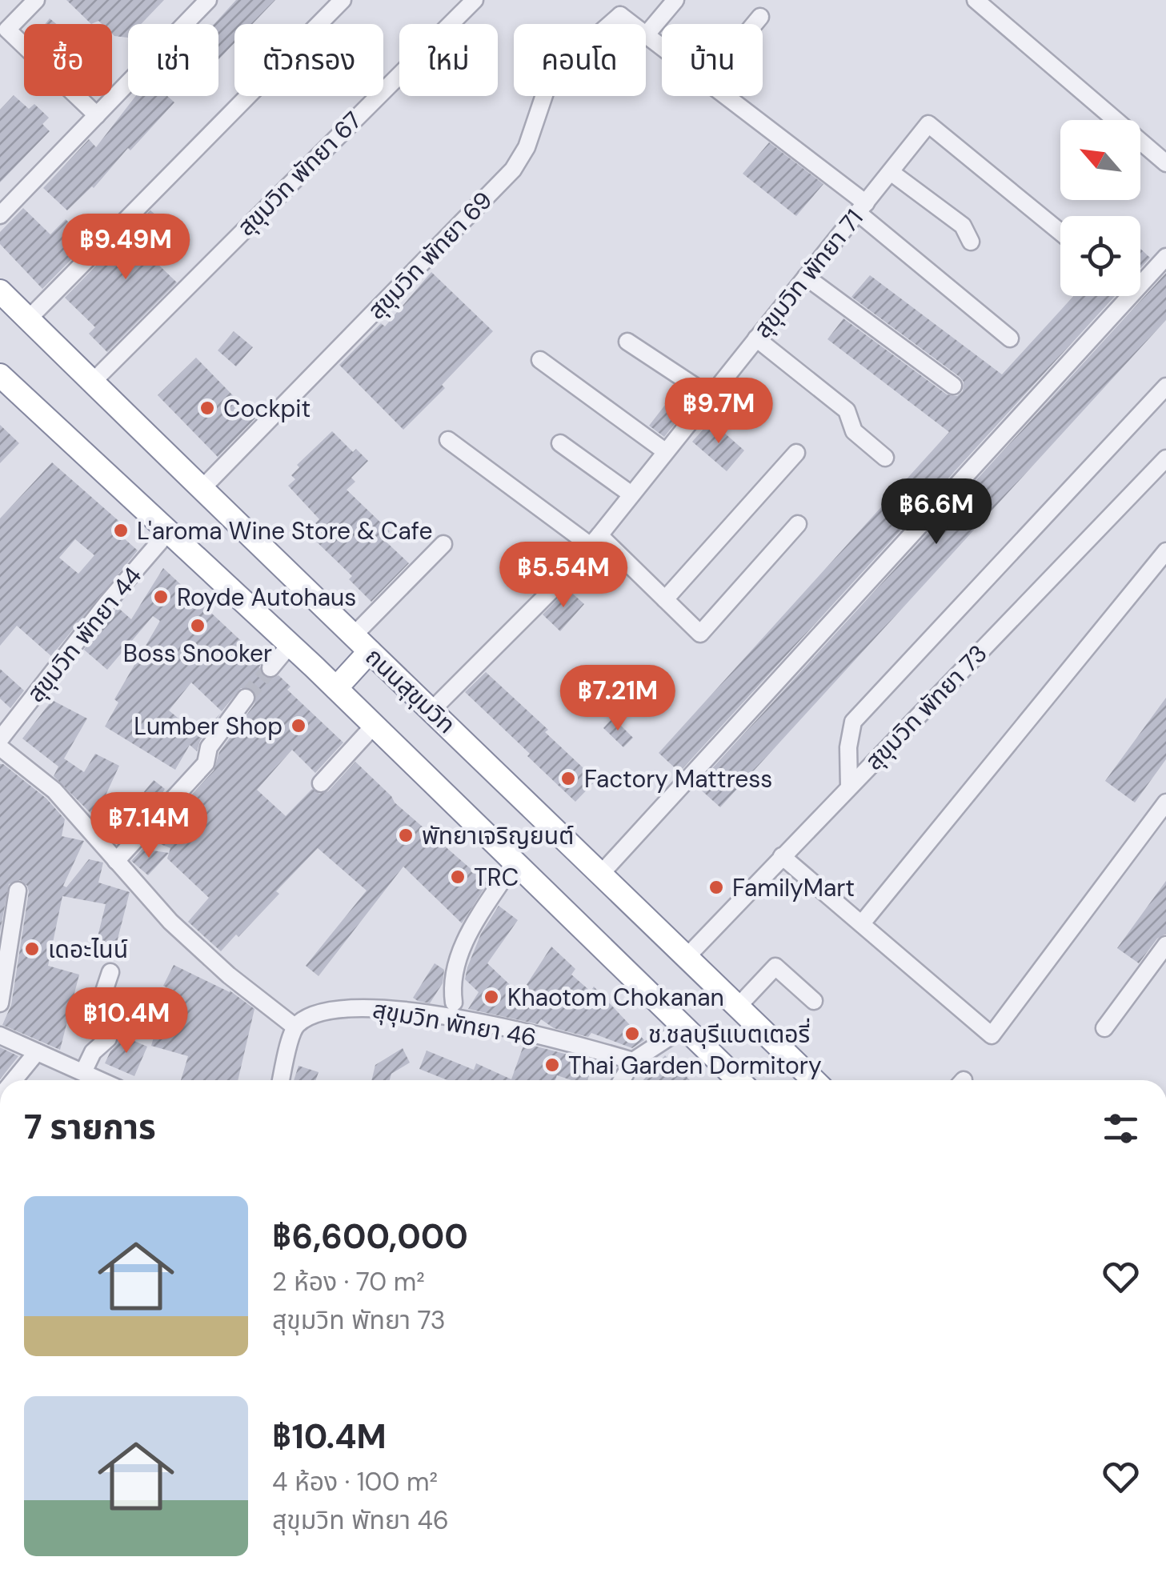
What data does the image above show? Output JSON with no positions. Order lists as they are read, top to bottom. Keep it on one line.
{"streets":{"highway":["ถนนสุขุมวิท"],"street":["สุขุมวิท พัทยา 67","สุขุมวิท พัทยา 69","สุขุมวิท พัทยา 71","สุขุมวิท พัทยา 44","สุขุมวิท พัทยา 73","สุขุมวิท พัทยา 46"]},"crossings":[["สุขุมวิท พัทยา 67","ถนนสุขุมวิท"],["สุขุมวิท พัทยา 69","ถนนสุขุมวิท"],["สุขุมวิท พัทยา 71","ถนนสุขุมวิท"],["สุขุมวิท พัทยา 44","ถนนสุขุมวิท"],["ถนนสุขุมวิท","สุขุมวิท พัทยา 73"]],"places":["Cockpit","L'aroma Wine Store & Cafe","Royde Autohaus","Boss Snooker","Lumber Shop","Factory Mattress","พัทยาเจริญยนต์","TRC","FamilyMart","เดอะไนน์","Khaotom Chokanan","ช.ชลบุรีแบตเตอรี่","Thai Garden Dormitory"],"north":"top left","page":{"chip":["ซื้อ","เช่า","ตัวกรอง","ใหม่","คอนโด","บ้าน"],"price":["฿9.49M","฿9.7M","฿6.6M","฿5.54M","฿7.21M","฿7.14M","฿10.4M"],"heading":"7 รายการ","list":[{"name":"฿6,600,000","note":"2 ห้อง · 70 m² · สุขุมวิท พัทยา 73"},{"name":"฿10.4M","note":"4 ห้อง · 100 m² · สุขุมวิท พัทยา 46"}]}}
